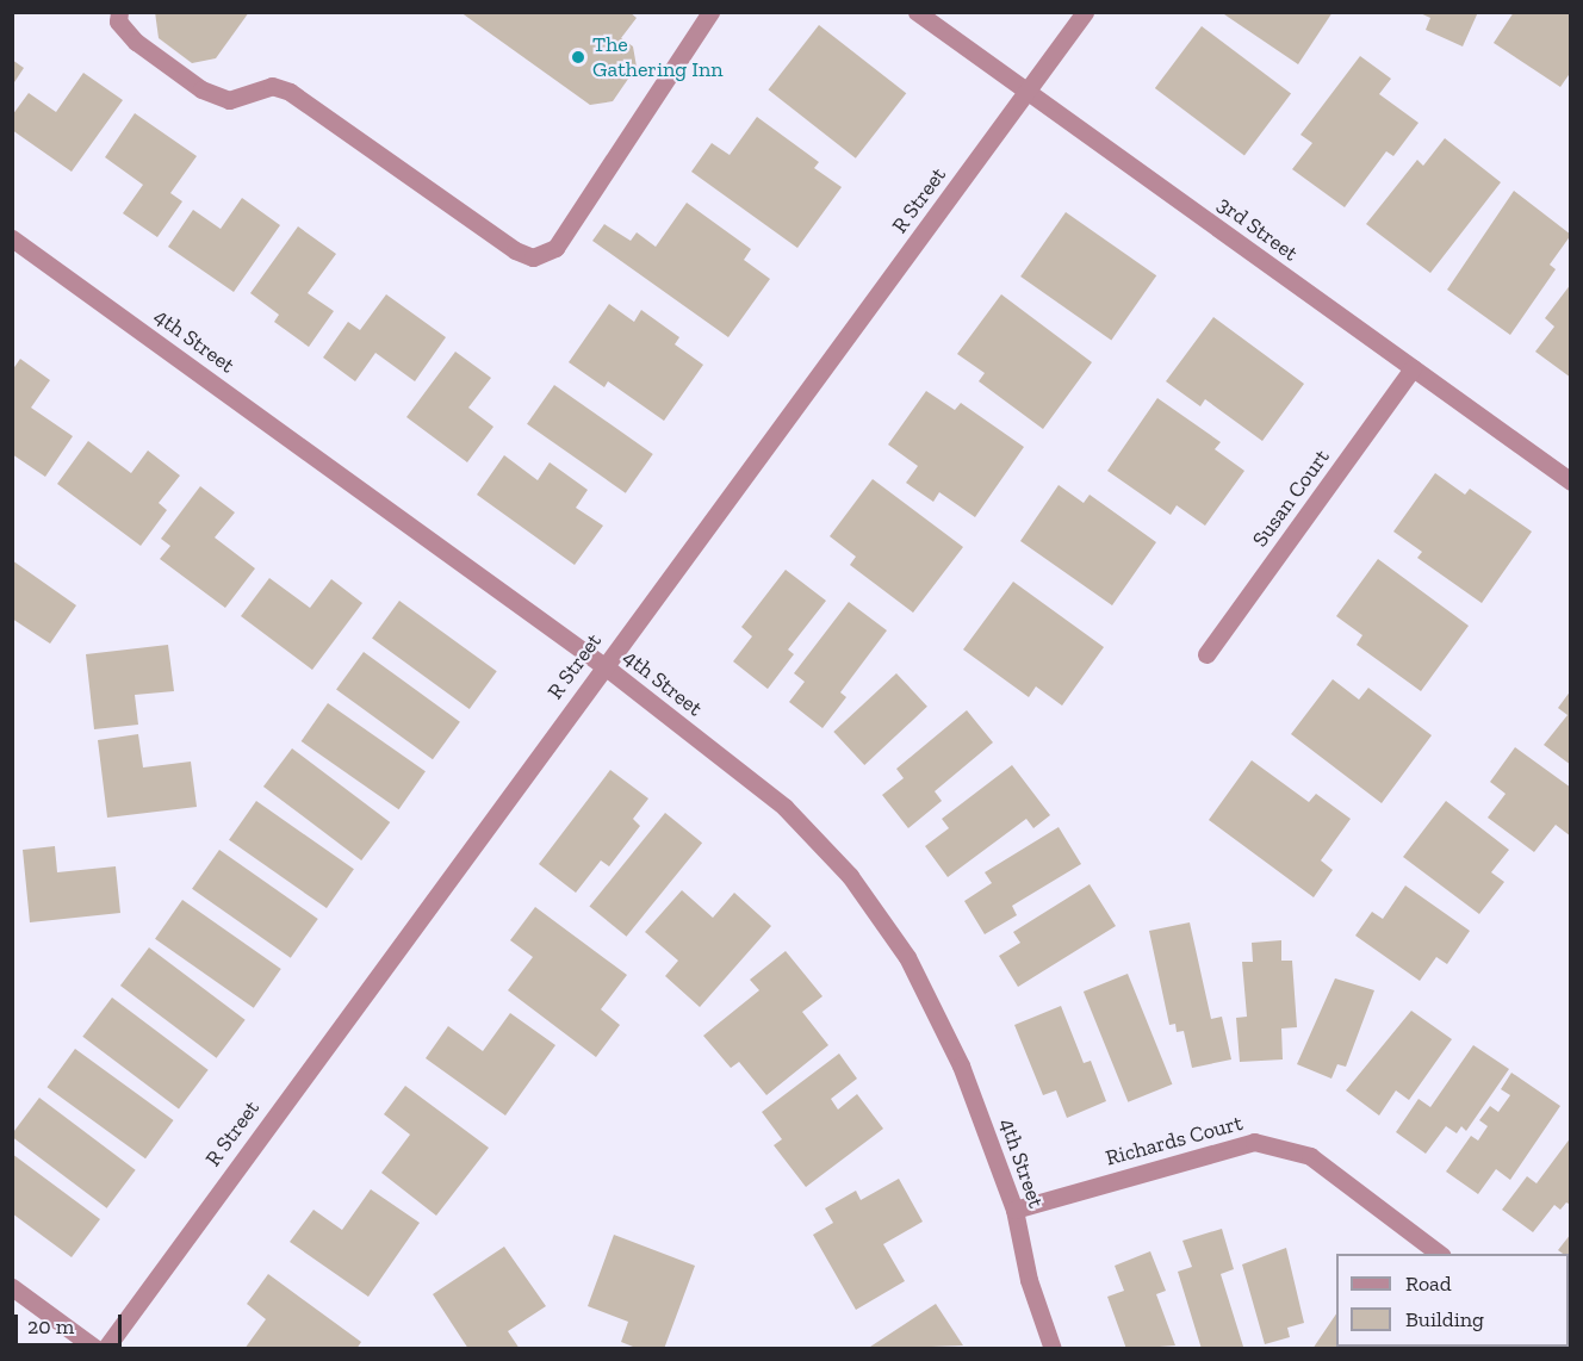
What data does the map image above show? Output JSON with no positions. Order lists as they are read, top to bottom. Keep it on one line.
{"streets":{"street":["R Street","3rd Street","4th Street","Susan Court","Richards Court"]},"crossings":[["R Street","3rd Street"],["R Street","4th Street"],["3rd Street","Susan Court"],["4th Street","Richards Court"]],"places":["The Gathering Inn"],"legend":["Road","Building"],"scale_bar":"20 m"}
